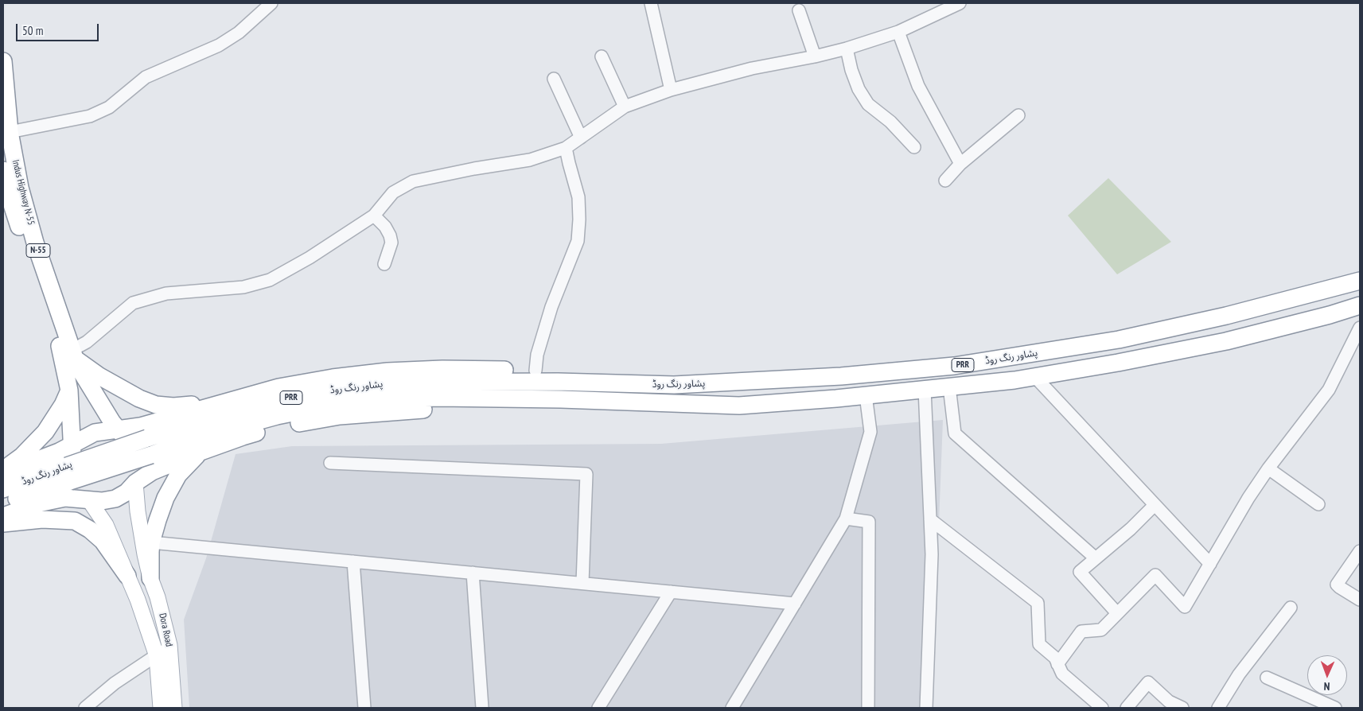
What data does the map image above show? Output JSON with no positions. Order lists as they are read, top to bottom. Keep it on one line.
{"streets":{"highway":["Indus Highway N-55","N-55","پشاور رنگ روڈ","PRR"],"main road":["Dora Road"]},"crossings":[["Indus Highway N-55","N-55"]],"scale_bar":"50 m","north":"bottom"}
